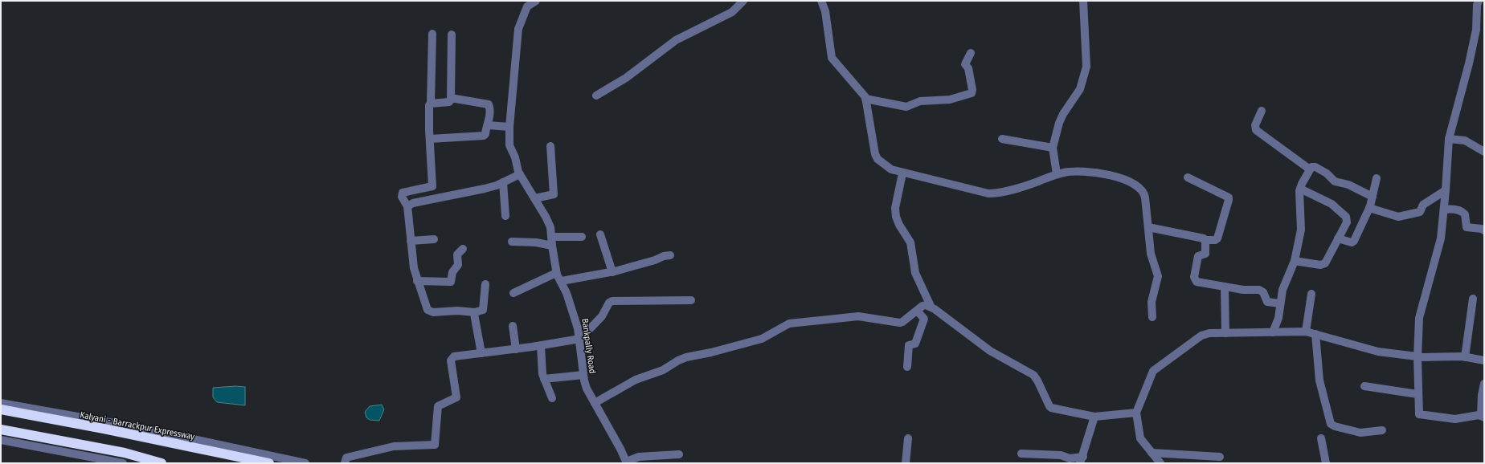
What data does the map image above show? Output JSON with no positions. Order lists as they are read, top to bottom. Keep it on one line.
{"streets":{"highway":["Kalyani - Barrackpur Expressway"],"street":["Bankpally Road"]}}
